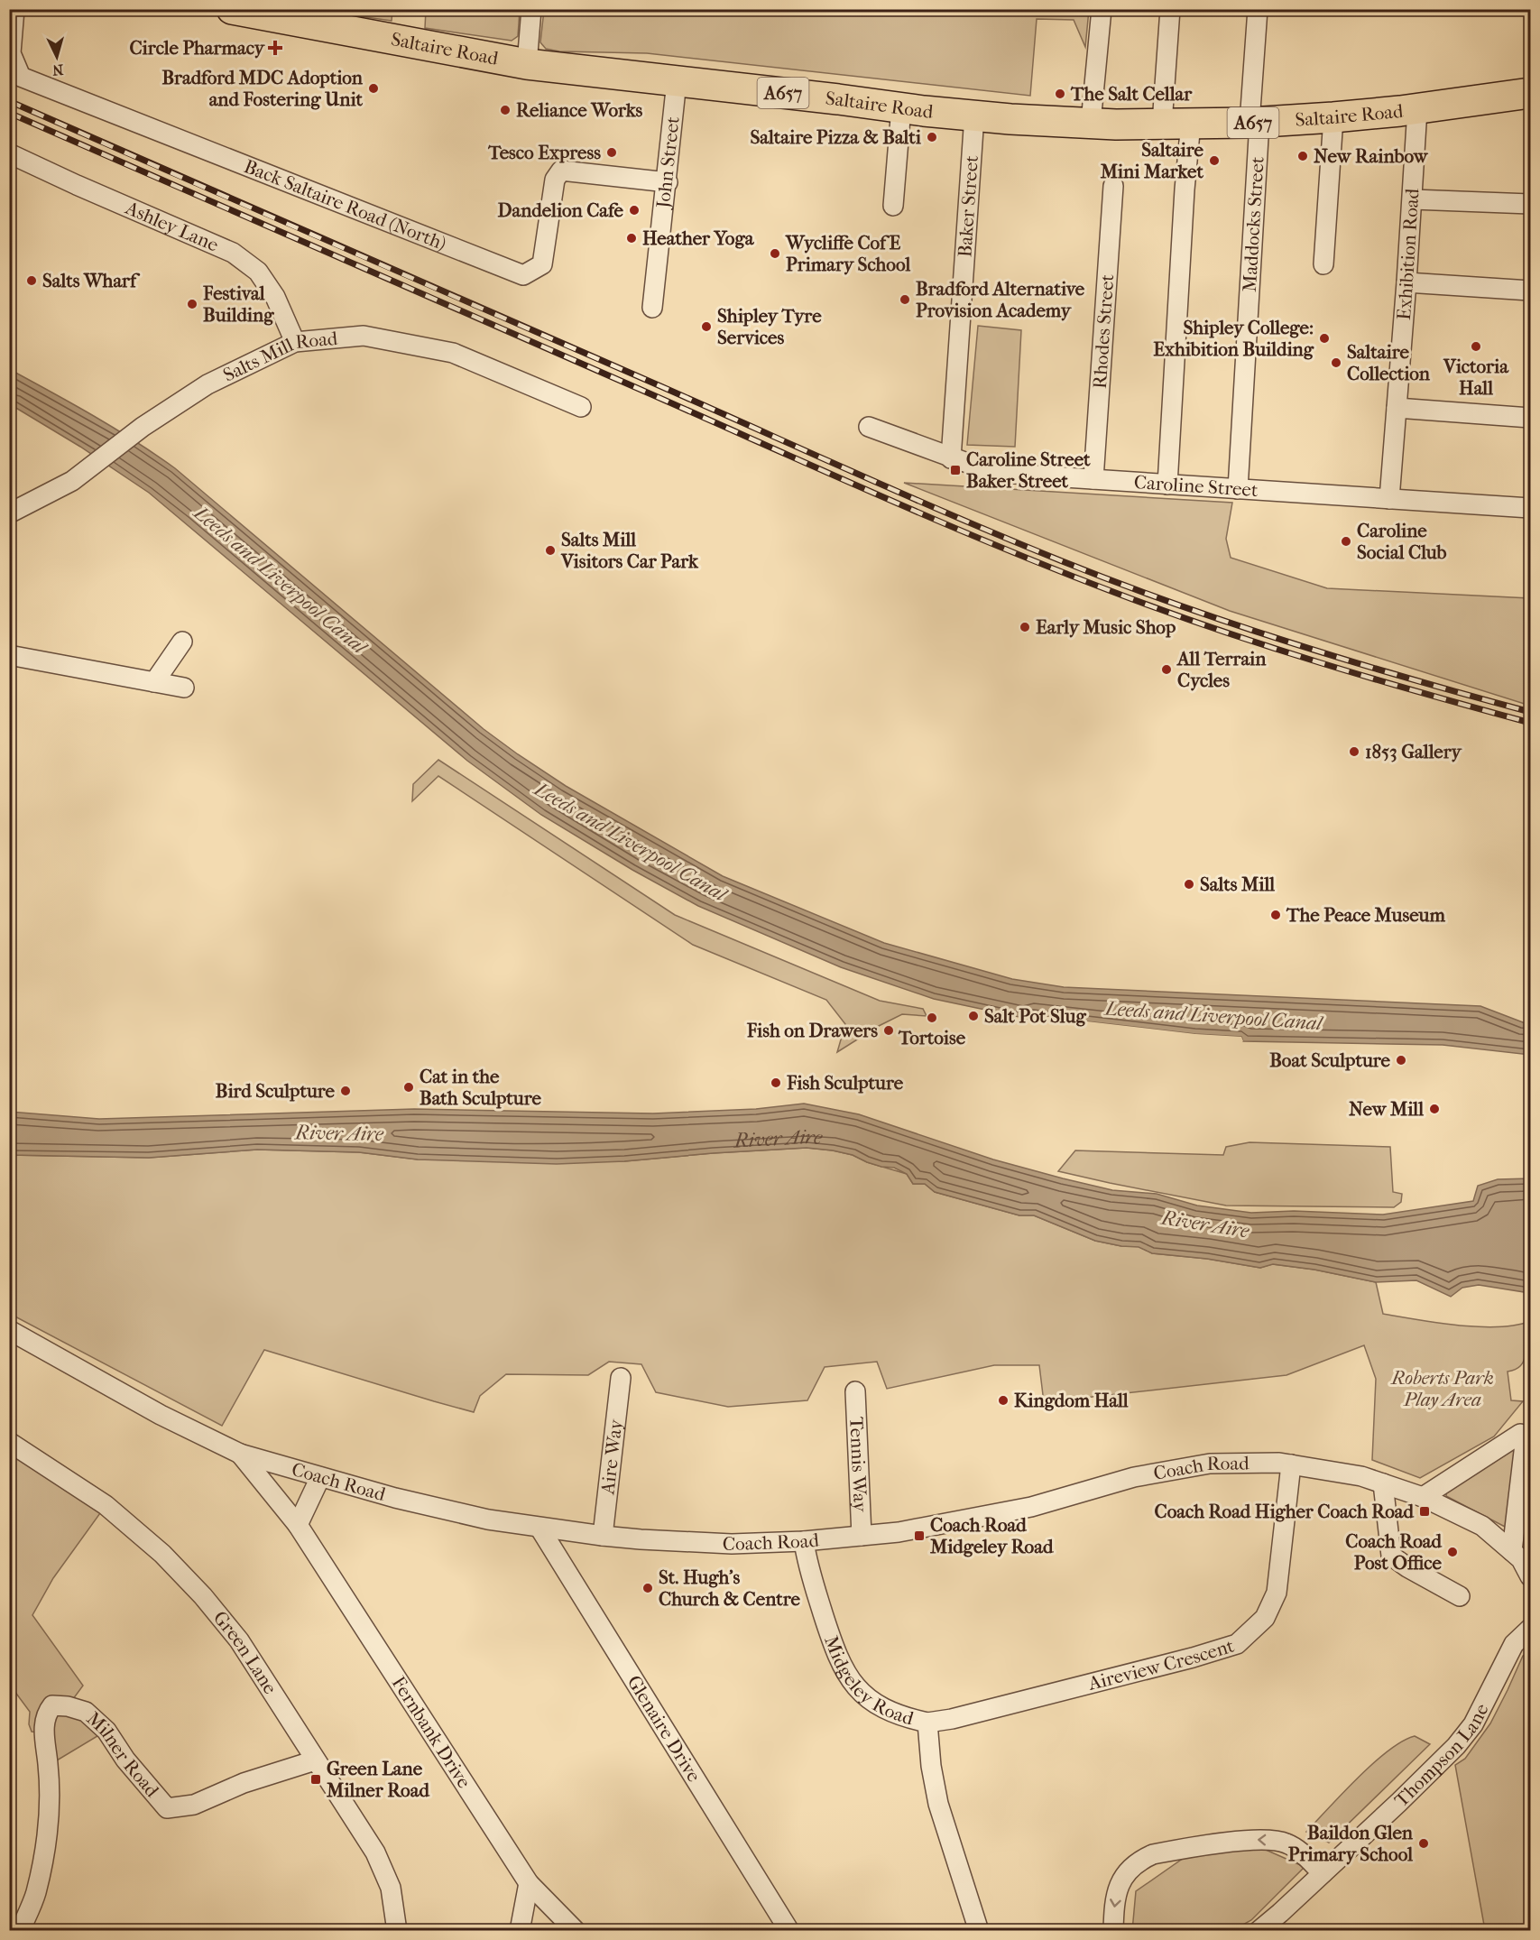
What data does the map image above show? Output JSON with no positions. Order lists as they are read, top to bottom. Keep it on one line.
{"streets":{"main road":["Saltaire Road","A657"],"street":["John Street","Back Saltaire Road (North)","Baker Street","Maddocks Street","Ashley Lane","Exhibition Road","Rhodes Street","Salts Mill Road","Caroline Street","Aire Way","Tennis Way","Coach Road","Green Lane","Aireview Crescent","Midgeley Road","Glenaire Drive","Fernbank Drive","Thompson Lane","Milner Road"]},"crossings":[["Saltaire Road","John Street"],["Saltaire Road","Baker Street"],["Saltaire Road","Maddocks Street"],["Saltaire Road","Exhibition Road"],["John Street","Back Saltaire Road (North)"],["Baker Street","Caroline Street"],["Maddocks Street","Caroline Street"],["Ashley Lane","Salts Mill Road"],["Exhibition Road","Caroline Street"],["Rhodes Street","Caroline Street"],["Aire Way","Coach Road"],["Tennis Way","Coach Road"],["Coach Road","Aireview Crescent"],["Coach Road","Midgeley Road"],["Coach Road","Glenaire Drive"],["Coach Road","Fernbank Drive"],["Green Lane","Milner Road"],["Aireview Crescent","Midgeley Road"]],"water":["Leeds and Liverpool Canal","River Aire"],"parks":["Roberts Park Play Area"],"places":{"health":["Circle Pharmacy"],"other":["Bradford MDC Adoption and Fostering Unit","The Salt Cellar","Reliance Works","Saltaire Pizza & Balti","Tesco Express","New Rainbow","Saltaire Mini Market","Dandelion Cafe","Heather Yoga","Wycliffe CofE Primary School","Salts Wharf","Bradford Alternative Provision Academy","Festival Building","Shipley Tyre Services","Shipley College: Exhibition Building","Victoria Hall","Saltaire Collection","Caroline Social Club","Salts Mill Visitors Car Park","Early Music Shop","All Terrain Cycles","1853 Gallery","Salts Mill","The Peace Museum","Salt Pot Slug","Tortoise","Fish on Drawers","Boat Sculpture","Fish Sculpture","Cat in the Bath Sculpture","Bird Sculpture","New Mill","Kingdom Hall","Coach Road Post Office","St. Hugh's Church & Centre","Baildon Glen Primary School"],"transit":["Caroline Street Baker Street","Coach Road Higher Coach Road","Coach Road Midgeley Road","Green Lane Milner Road"]},"north":"bottom"}
